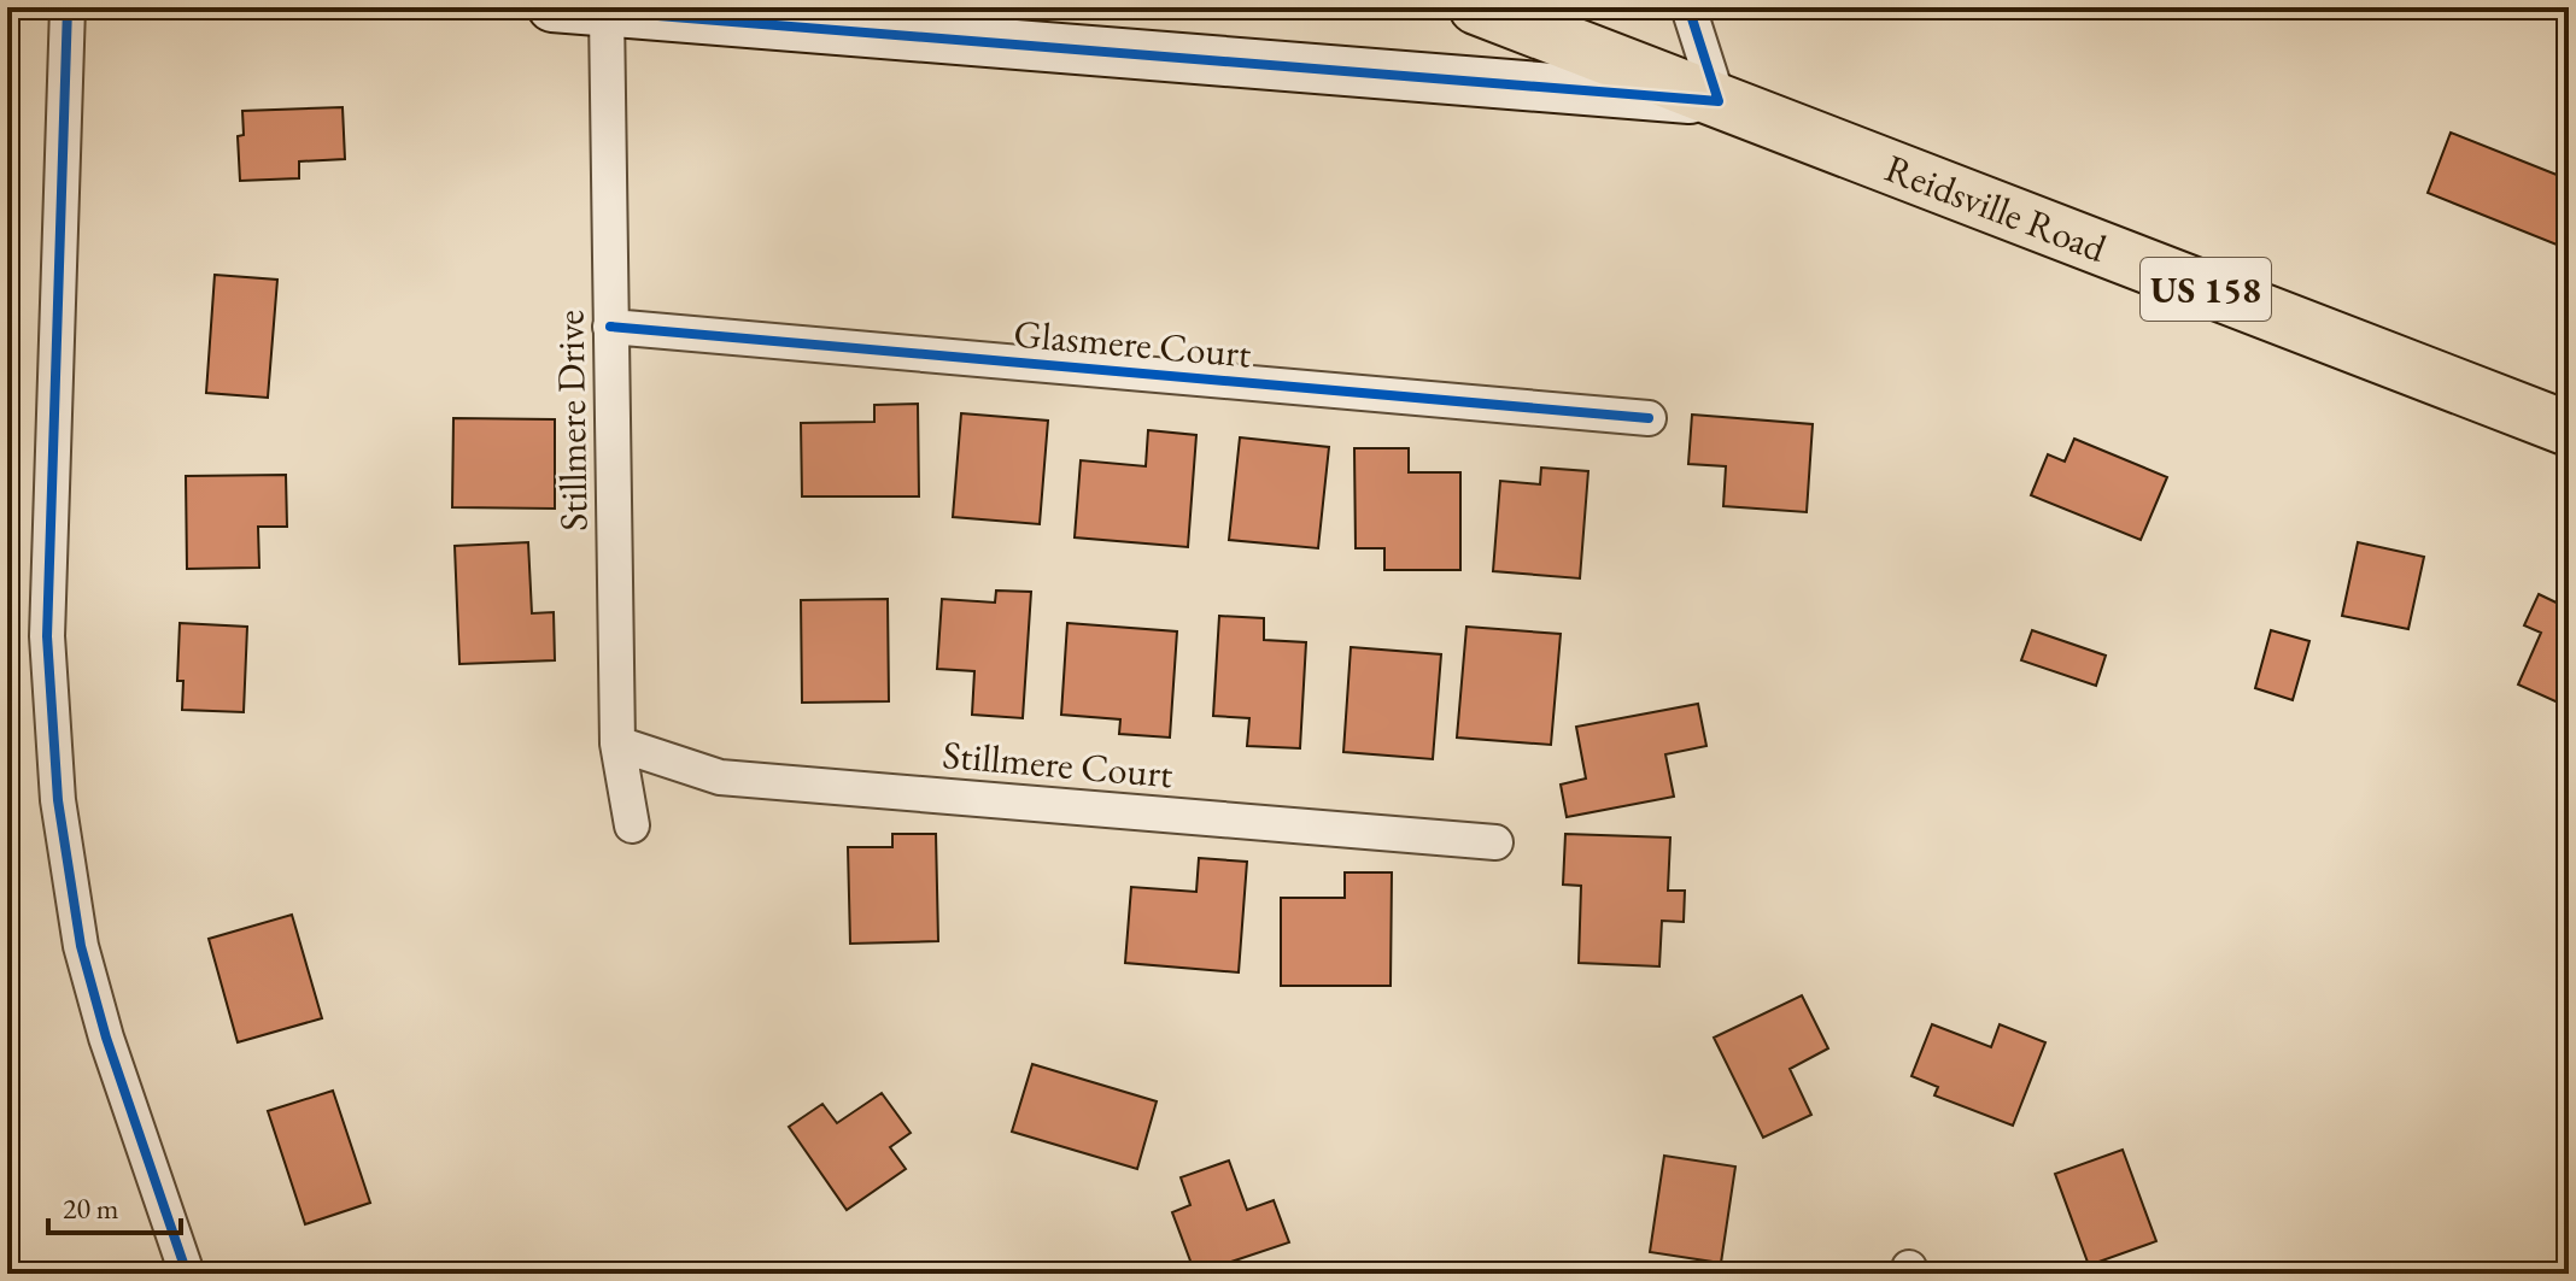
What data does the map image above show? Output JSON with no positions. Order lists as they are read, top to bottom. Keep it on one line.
{"streets":{"highway":["Reidsville Road","US 158"],"street":["Glasmere Court","Stillmere Drive","Stillmere Court"]},"crossings":[["Glasmere Court","Stillmere Drive"],["Stillmere Drive","Stillmere Court"]],"scale_bar":"20 m"}
